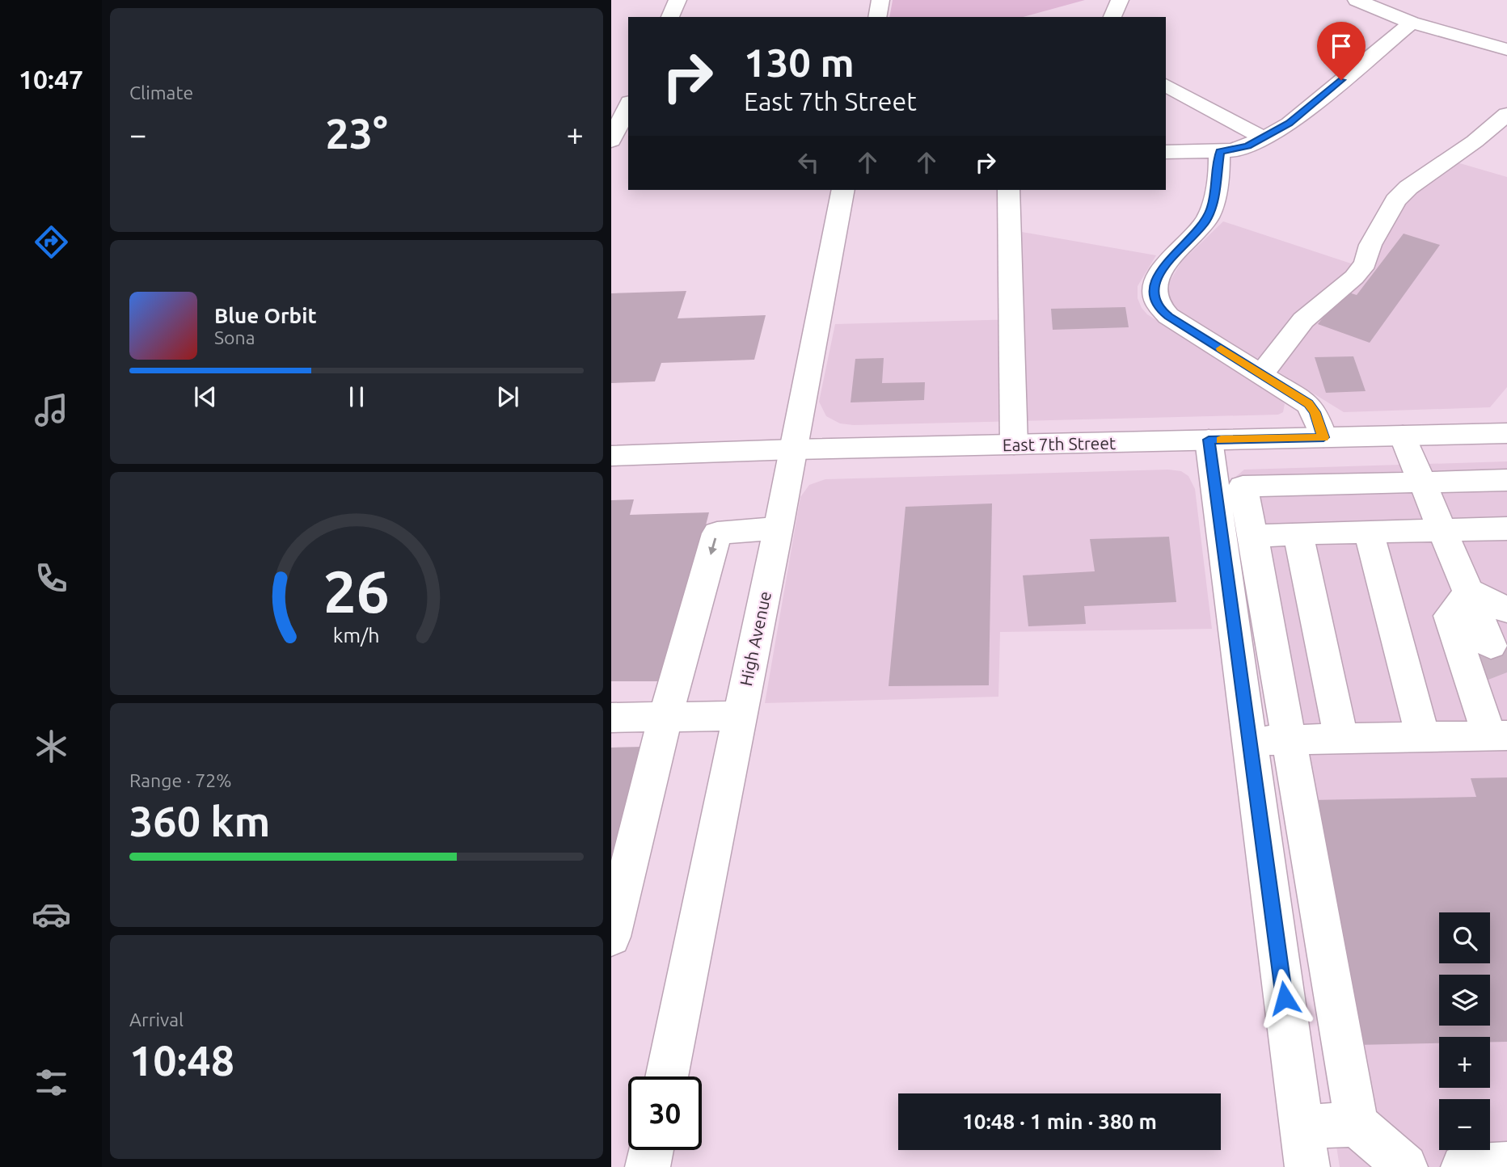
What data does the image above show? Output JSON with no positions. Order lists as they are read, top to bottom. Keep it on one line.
{"streets":{"street":["East 7th Street","High Avenue"]},"crossings":[["East 7th Street","High Avenue"]],"page":{"tabs":"10:47","tile":["Climate",["Range · 72%","360 km"],["Arrival","10:48"]],"turn":["130 m","East 7th Street"],"heat":["−","23°","+"],"song":["Blue Orbit","Sona"],"map_buttons":["+","−"],"limit":"30","trip":"10:48 · 1 min · 380 m","gauge":["26","km/h"]}}
